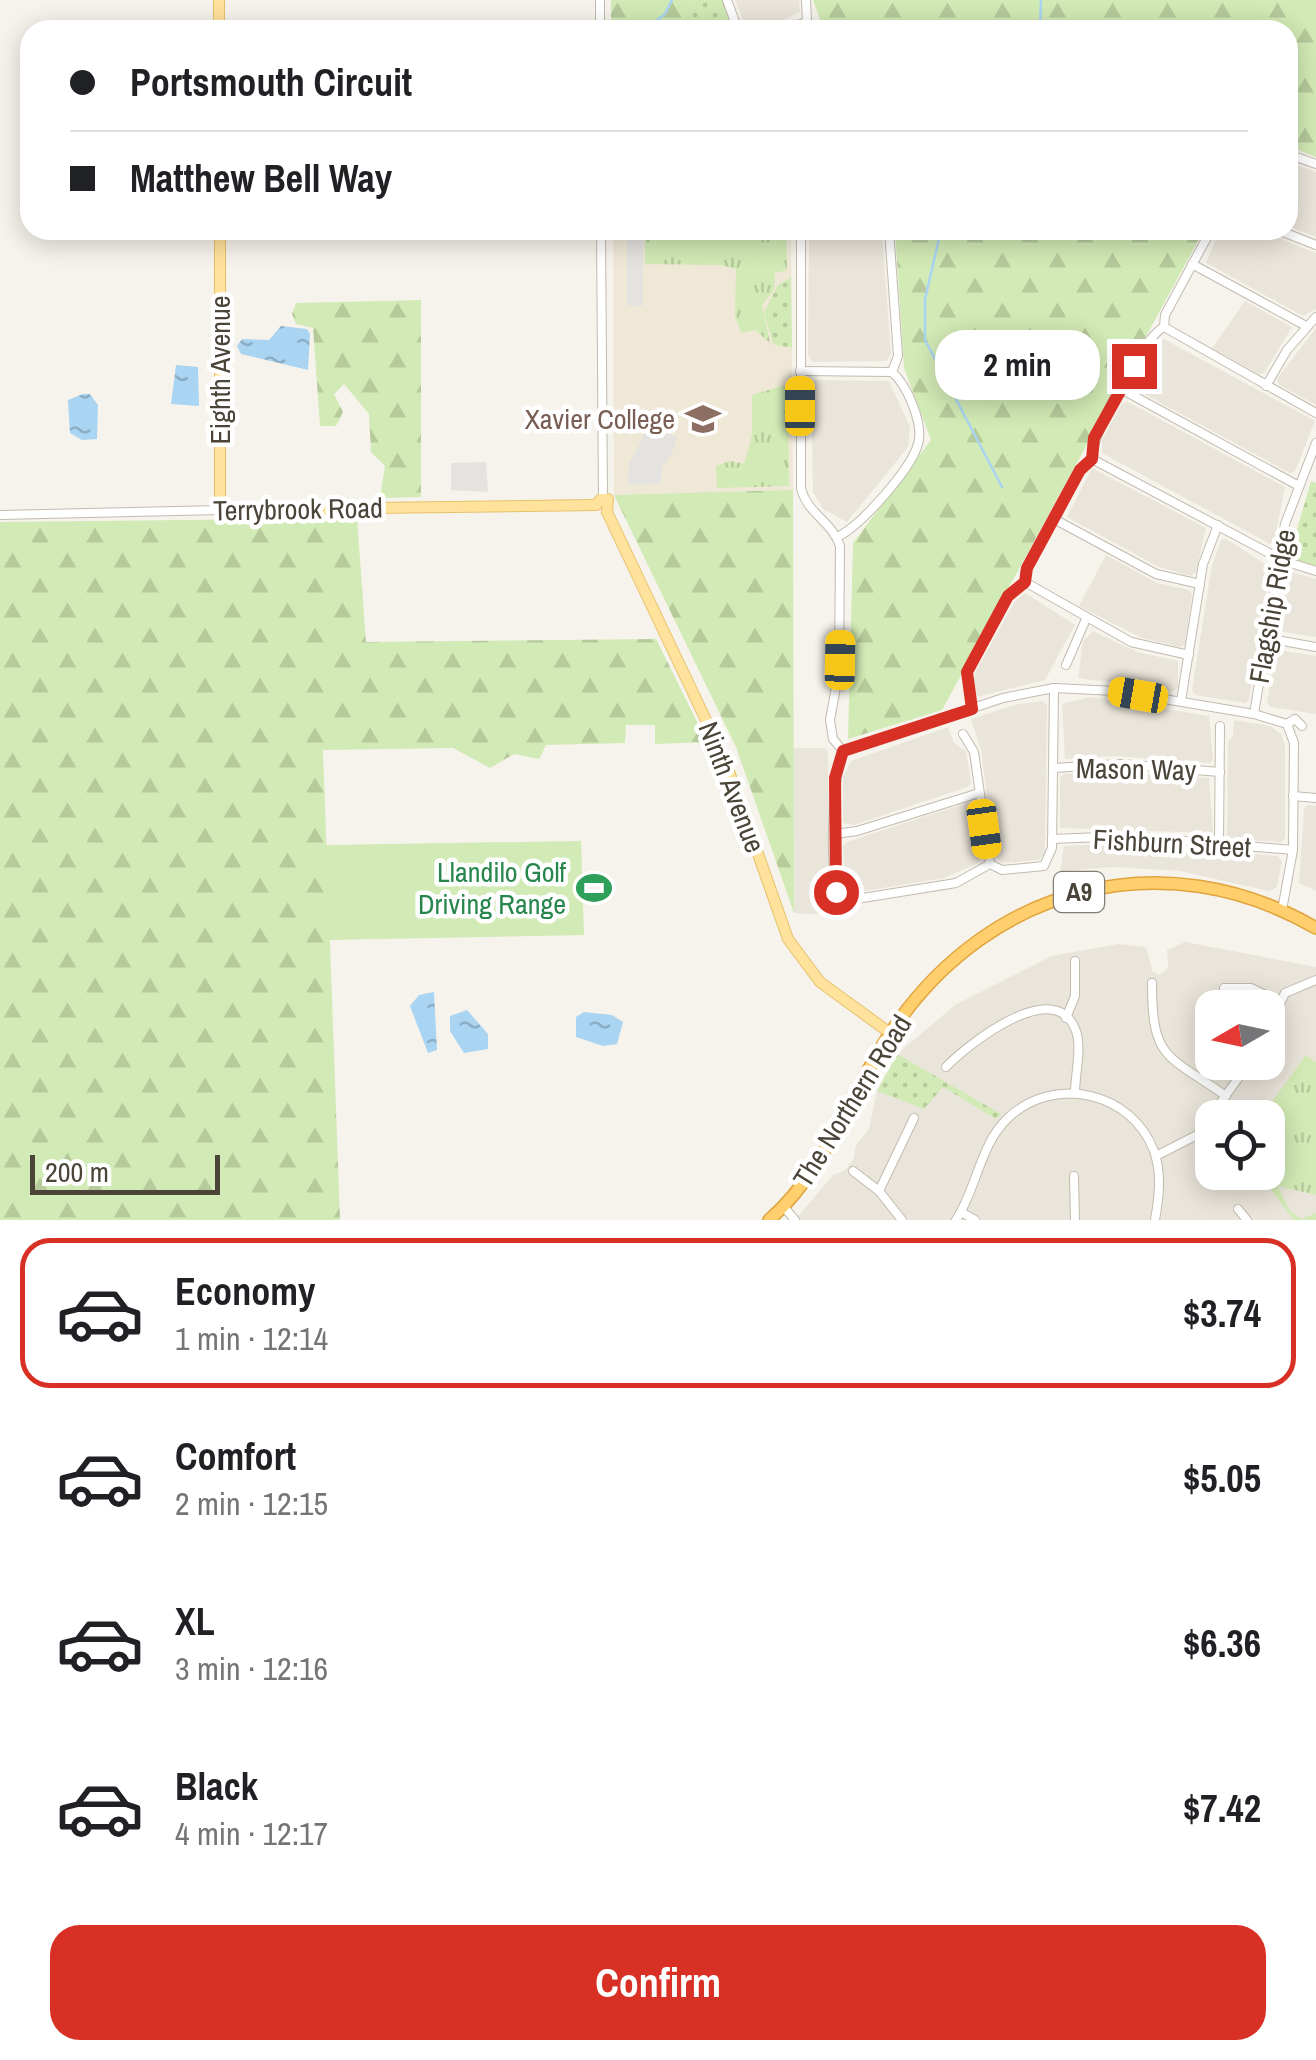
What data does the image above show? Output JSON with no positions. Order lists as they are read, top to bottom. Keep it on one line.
{"streets":{"highway":["A9","The Northern Road"],"main road":["Eighth Avenue","Terrybrook Road","Ninth Avenue"],"street":["Flagship Ridge","Mason Way","Fishburn Street"]},"crossings":[["Eighth Avenue","Terrybrook Road"],["Terrybrook Road","Ninth Avenue"],["Ninth Avenue","The Northern Road"]],"places":{"school or university":["Xavier College"],"sports":["Llandilo Golf Driving Range"]},"scale_bar":"200 m","north":"left","page":{"banner":["Portsmouth Circuit","Matthew Bell Way"],"bubble":"2 min","scale":"200 m","list":[{"name":"Economy","note":"1 min · 12:14","value":"$3.74"},{"name":"Comfort","note":"2 min · 12:15","value":"$5.05"},{"name":"XL","note":"3 min · 12:16","value":"$6.36"},{"name":"Black","note":"4 min · 12:17","value":"$7.42"}],"buttons":"Confirm"}}
